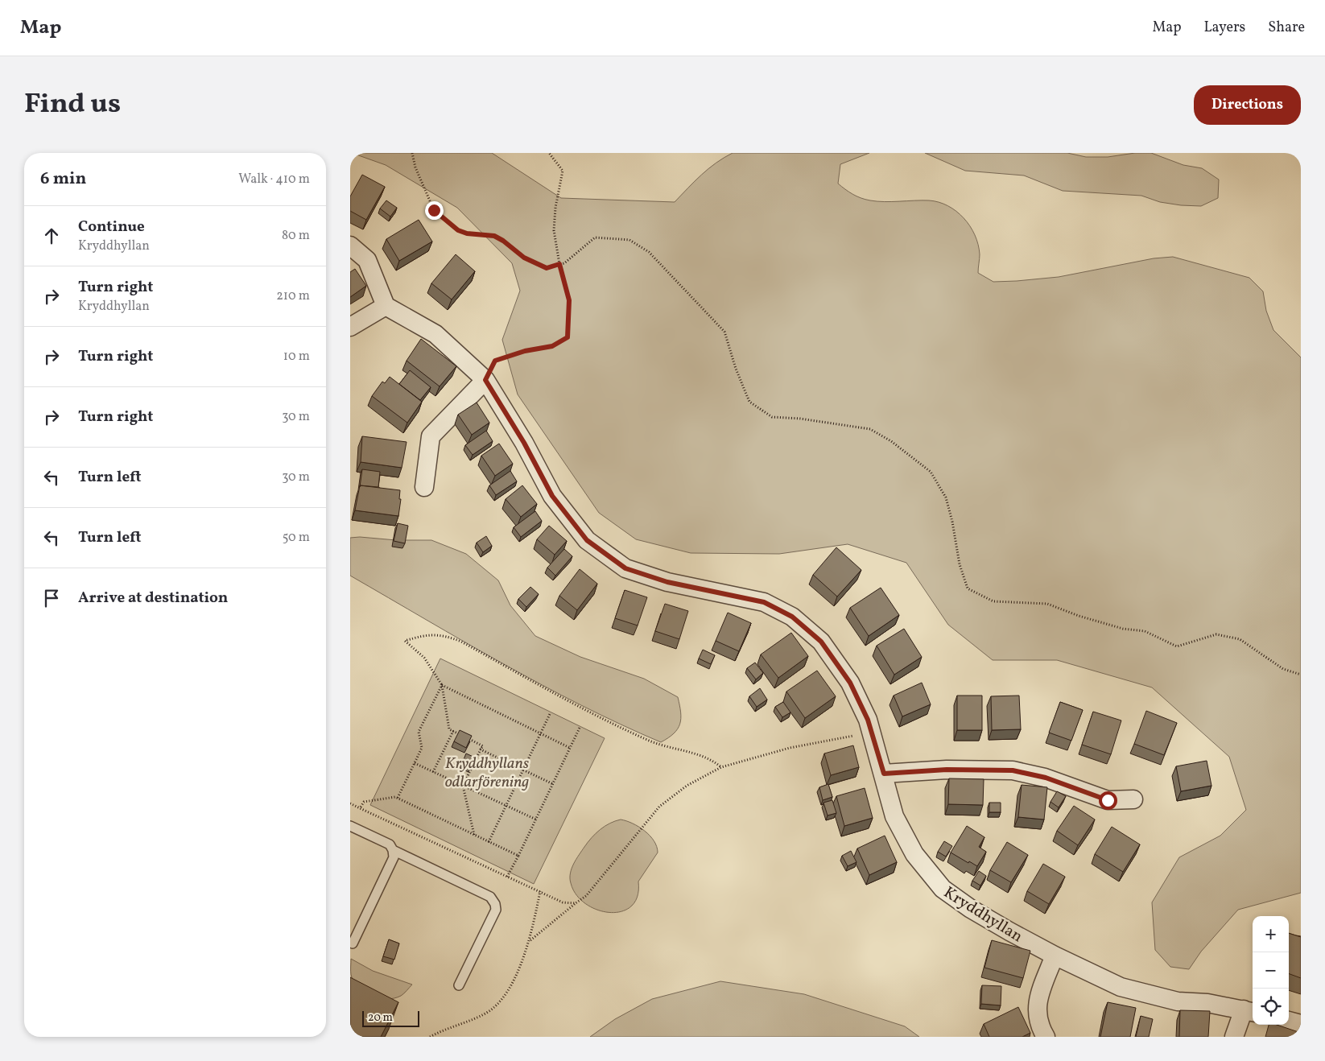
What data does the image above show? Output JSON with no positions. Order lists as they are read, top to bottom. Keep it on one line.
{"streets":{"street":["Kryddhyllan"]},"parks":["Kryddhyllans odlarförening"],"scale_bar":"20 m","page":{"header":"Map","nav":["Map","Layers","Share"],"title":"Find us","buttons":"Directions","heading":["6 min","Walk · 410 m"],"list":[["Continue","Kryddhyllan","80 m"],["Turn right","Kryddhyllan","210 m"],["Turn right","10 m"],["Turn right","30 m"],["Turn left","30 m"],["Turn left","50 m"],"Arrive at destination"],"map_buttons":["+","−"],"scale":"20 m"}}
